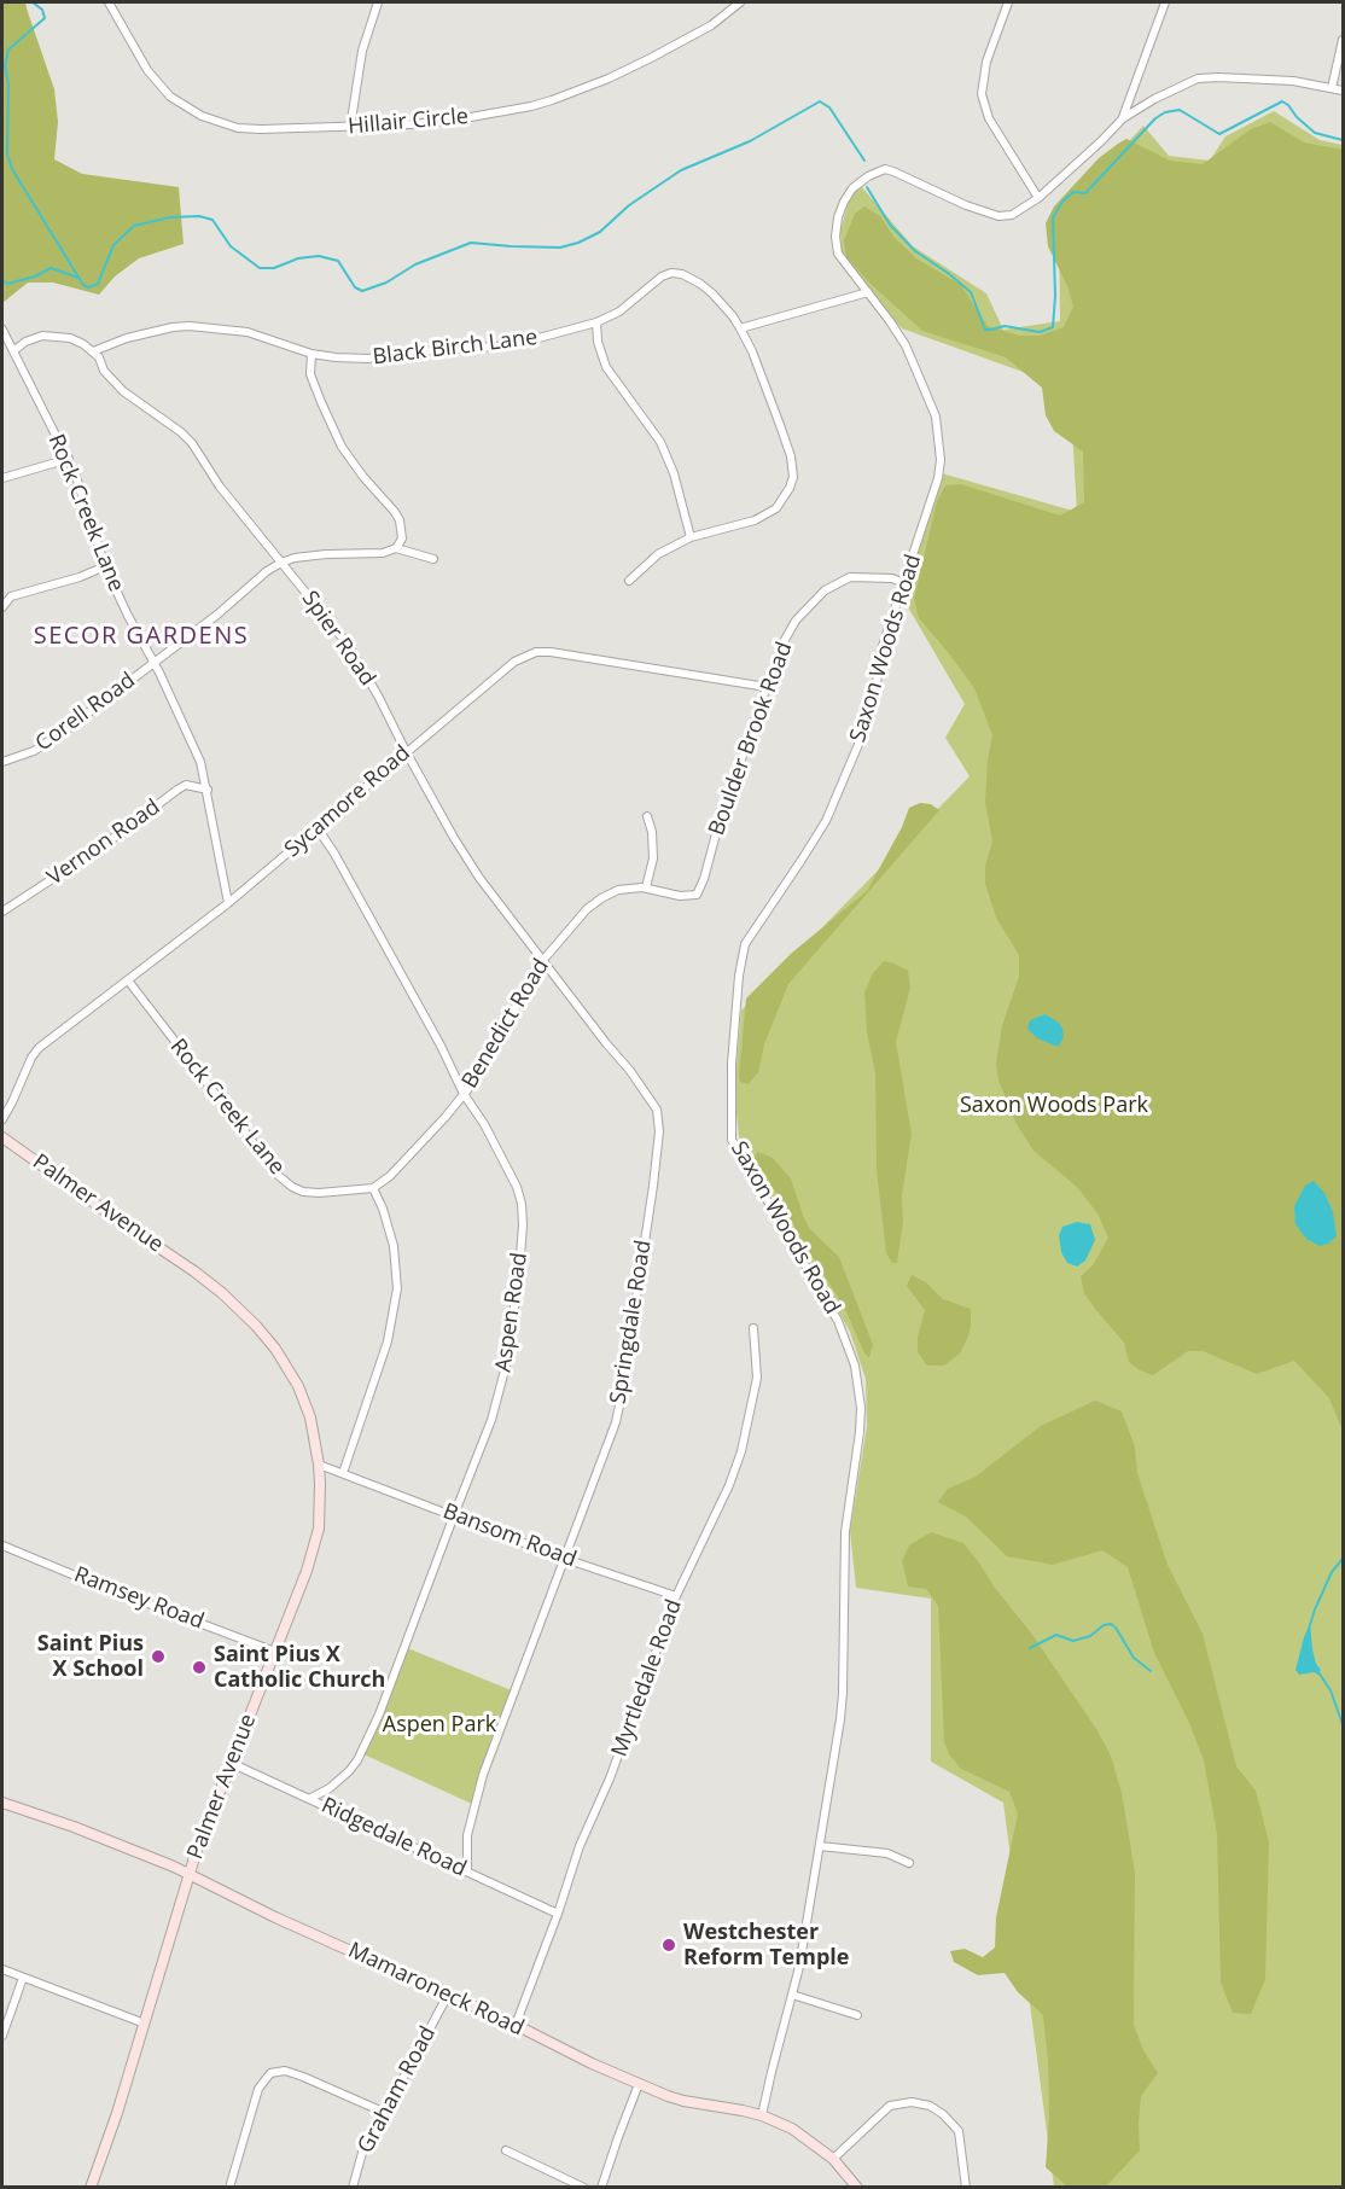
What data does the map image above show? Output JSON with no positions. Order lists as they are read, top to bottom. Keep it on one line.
{"streets":{"main road":["Palmer Avenue","Mamaroneck Road"],"street":["Hillair Circle","Black Birch Lane","Rock Creek Lane","Spier Road","Saxon Woods Road","Corell Road","Boulder Brook Road","Sycamore Road","Vernon Road","Benedict Road","Aspen Road","Springdale Road","Bansom Road","Ramsey Road","Myrtledale Road","Ridgedale Road","Graham Road"]},"crossings":[["Black Birch Lane","Spier Road"],["Rock Creek Lane","Corell Road"],["Rock Creek Lane","Sycamore Road"],["Rock Creek Lane","Vernon Road"],["Rock Creek Lane","Benedict Road"],["Spier Road","Corell Road"],["Spier Road","Sycamore Road"],["Spier Road","Benedict Road"],["Spier Road","Springdale Road"],["Saxon Woods Road","Boulder Brook Road"],["Saxon Woods Road","Mamaroneck Road"],["Boulder Brook Road","Sycamore Road"],["Boulder Brook Road","Benedict Road"],["Sycamore Road","Aspen Road"],["Benedict Road","Aspen Road"],["Benedict Road","Springdale Road"],["Palmer Avenue","Ramsey Road"],["Palmer Avenue","Ridgedale Road"],["Palmer Avenue","Mamaroneck Road"],["Aspen Road","Bansom Road"],["Aspen Road","Ridgedale Road"],["Springdale Road","Bansom Road"],["Springdale Road","Ridgedale Road"],["Bansom Road","Myrtledale Road"],["Myrtledale Road","Ridgedale Road"],["Myrtledale Road","Mamaroneck Road"],["Mamaroneck Road","Graham Road"]],"districts":["SECOR GARDENS"],"parks":["Saxon Woods Park","Aspen Park"],"places":["Saint Pius X School","Saint Pius X Catholic Church","Westchester Reform Temple"]}
